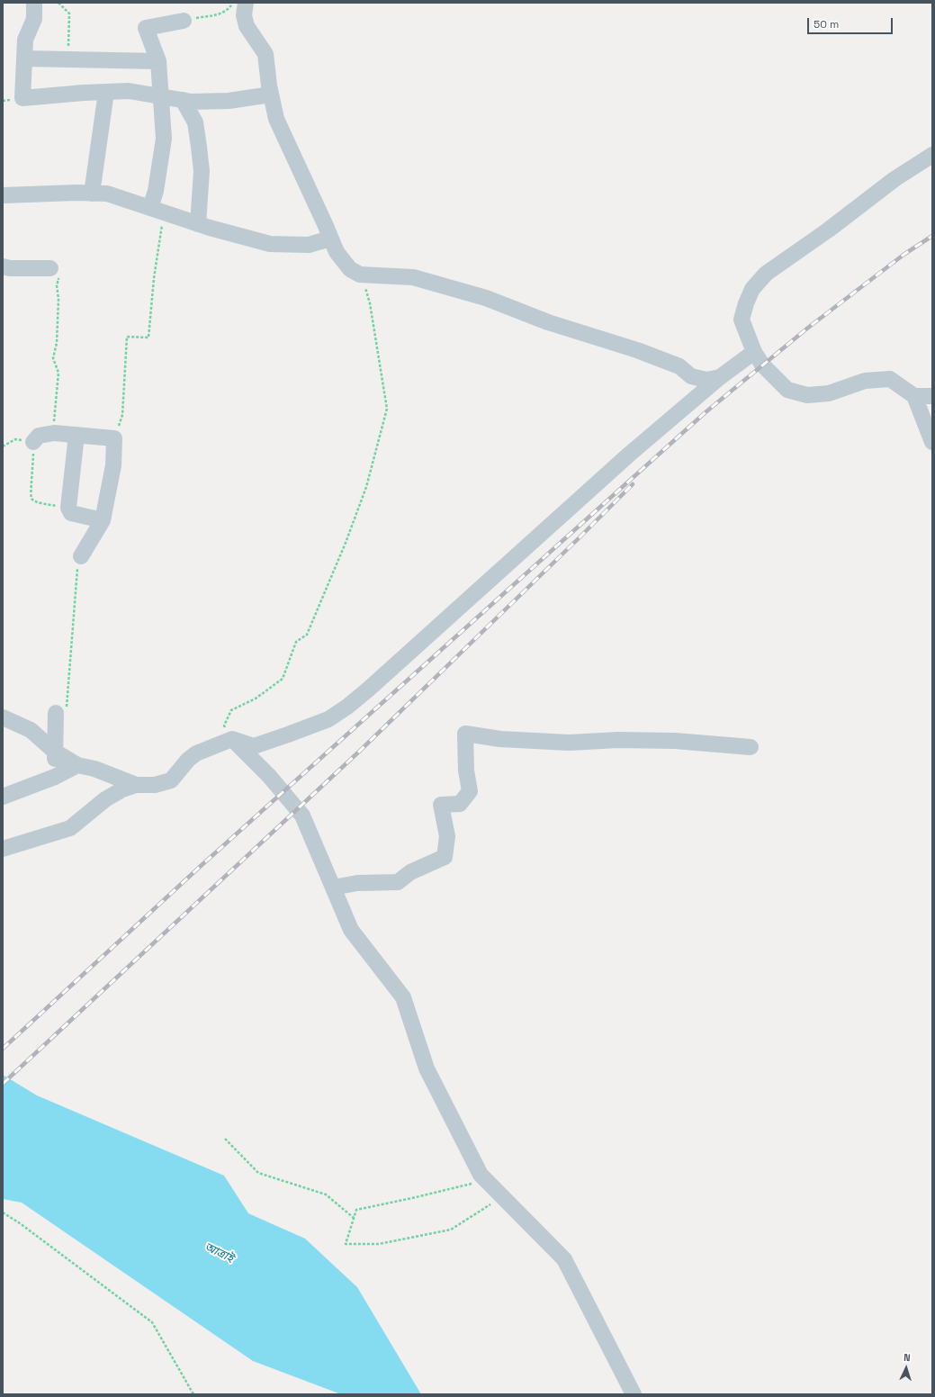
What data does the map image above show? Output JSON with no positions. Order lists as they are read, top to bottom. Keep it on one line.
{"water":["আত্রাই"],"scale_bar":"50 m","north":"top"}
